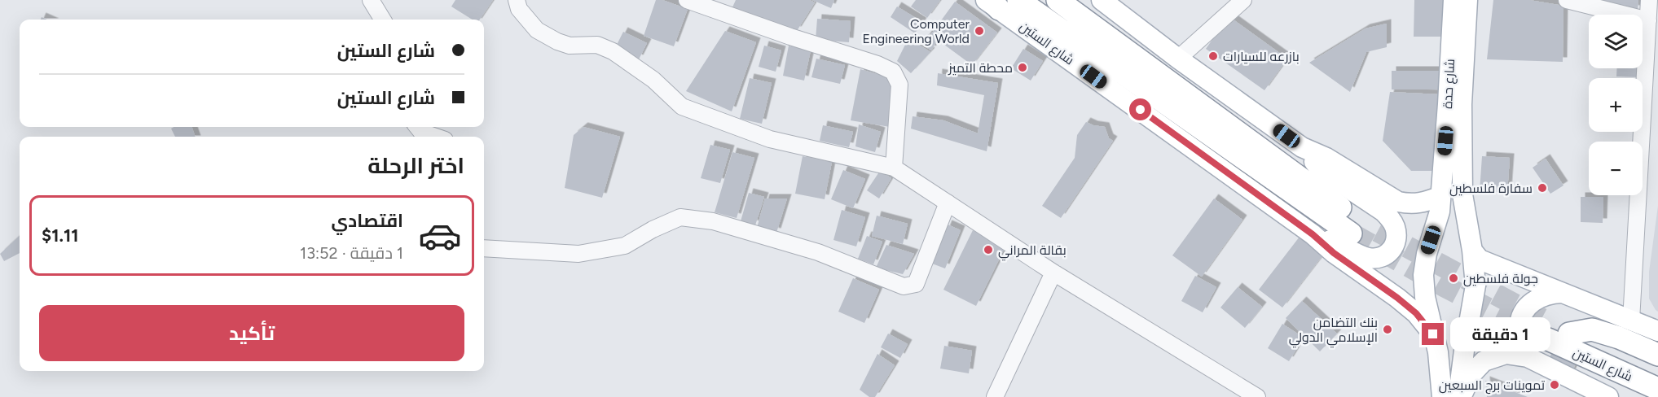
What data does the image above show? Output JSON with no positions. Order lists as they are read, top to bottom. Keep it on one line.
{"streets":{"highway":["شارع الستين"],"main road":["شارع حدة"]},"crossings":[["شارع الستين","شارع حدة"]],"places":["Computer Engineering World","بازرعه للسيارات","محطة التميز","سفارة فلسطين","بقالة المراني","جولة فلسطين","بنك التضامن الإسلامي الدولي","تموينات برج السبعين"],"page":{"map_buttons":["+","−"],"banner":["شارع الستين","شارع الستين"],"heading":"اختر الرحلة","list":[{"name":"اقتصادي","note":"1 دقيقة · 13:52","value":"$1.11"}],"buttons":"تأكيد","bubble":"1 دقيقة"}}
